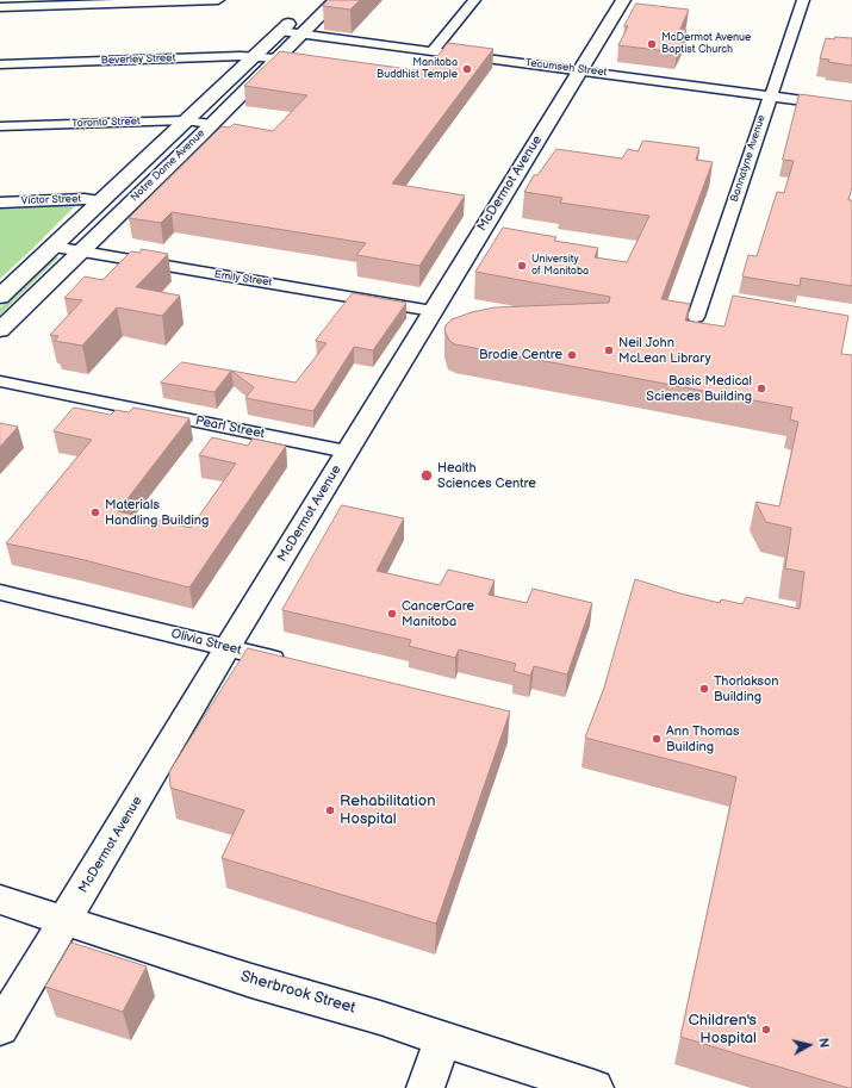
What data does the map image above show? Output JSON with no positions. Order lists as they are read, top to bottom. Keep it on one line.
{"streets":{"street":["Beverley Street","Tecumseh Street","Toronto Street","Bannatyne Avenue","Notre Dame Avenue","McDermot Avenue","Victor Street","Emily Street","Pearl Street","Olivia Street","Sherbrook Street"]},"crossings":[["Beverley Street","Notre Dame Avenue"],["Tecumseh Street","Bannatyne Avenue"],["Tecumseh Street","Notre Dame Avenue"],["Tecumseh Street","McDermot Avenue"],["Toronto Street","Notre Dame Avenue"],["Notre Dame Avenue","Victor Street"],["Notre Dame Avenue","Emily Street"],["McDermot Avenue","Emily Street"],["McDermot Avenue","Pearl Street"],["McDermot Avenue","Olivia Street"],["McDermot Avenue","Sherbrook Street"]],"places":["McDermot Avenue Baptist Church","Manitoba Buddhist Temple","University of Manitoba","Neil John McLean Library","Brodie Centre","Basic Medical Sciences Building","Health Sciences Centre","Materials Handling Building","CancerCare Manitoba","Thorlakson Building","Ann Thomas Building","Rehabilitation Hospital","Children's Hospital"],"north":"right"}
